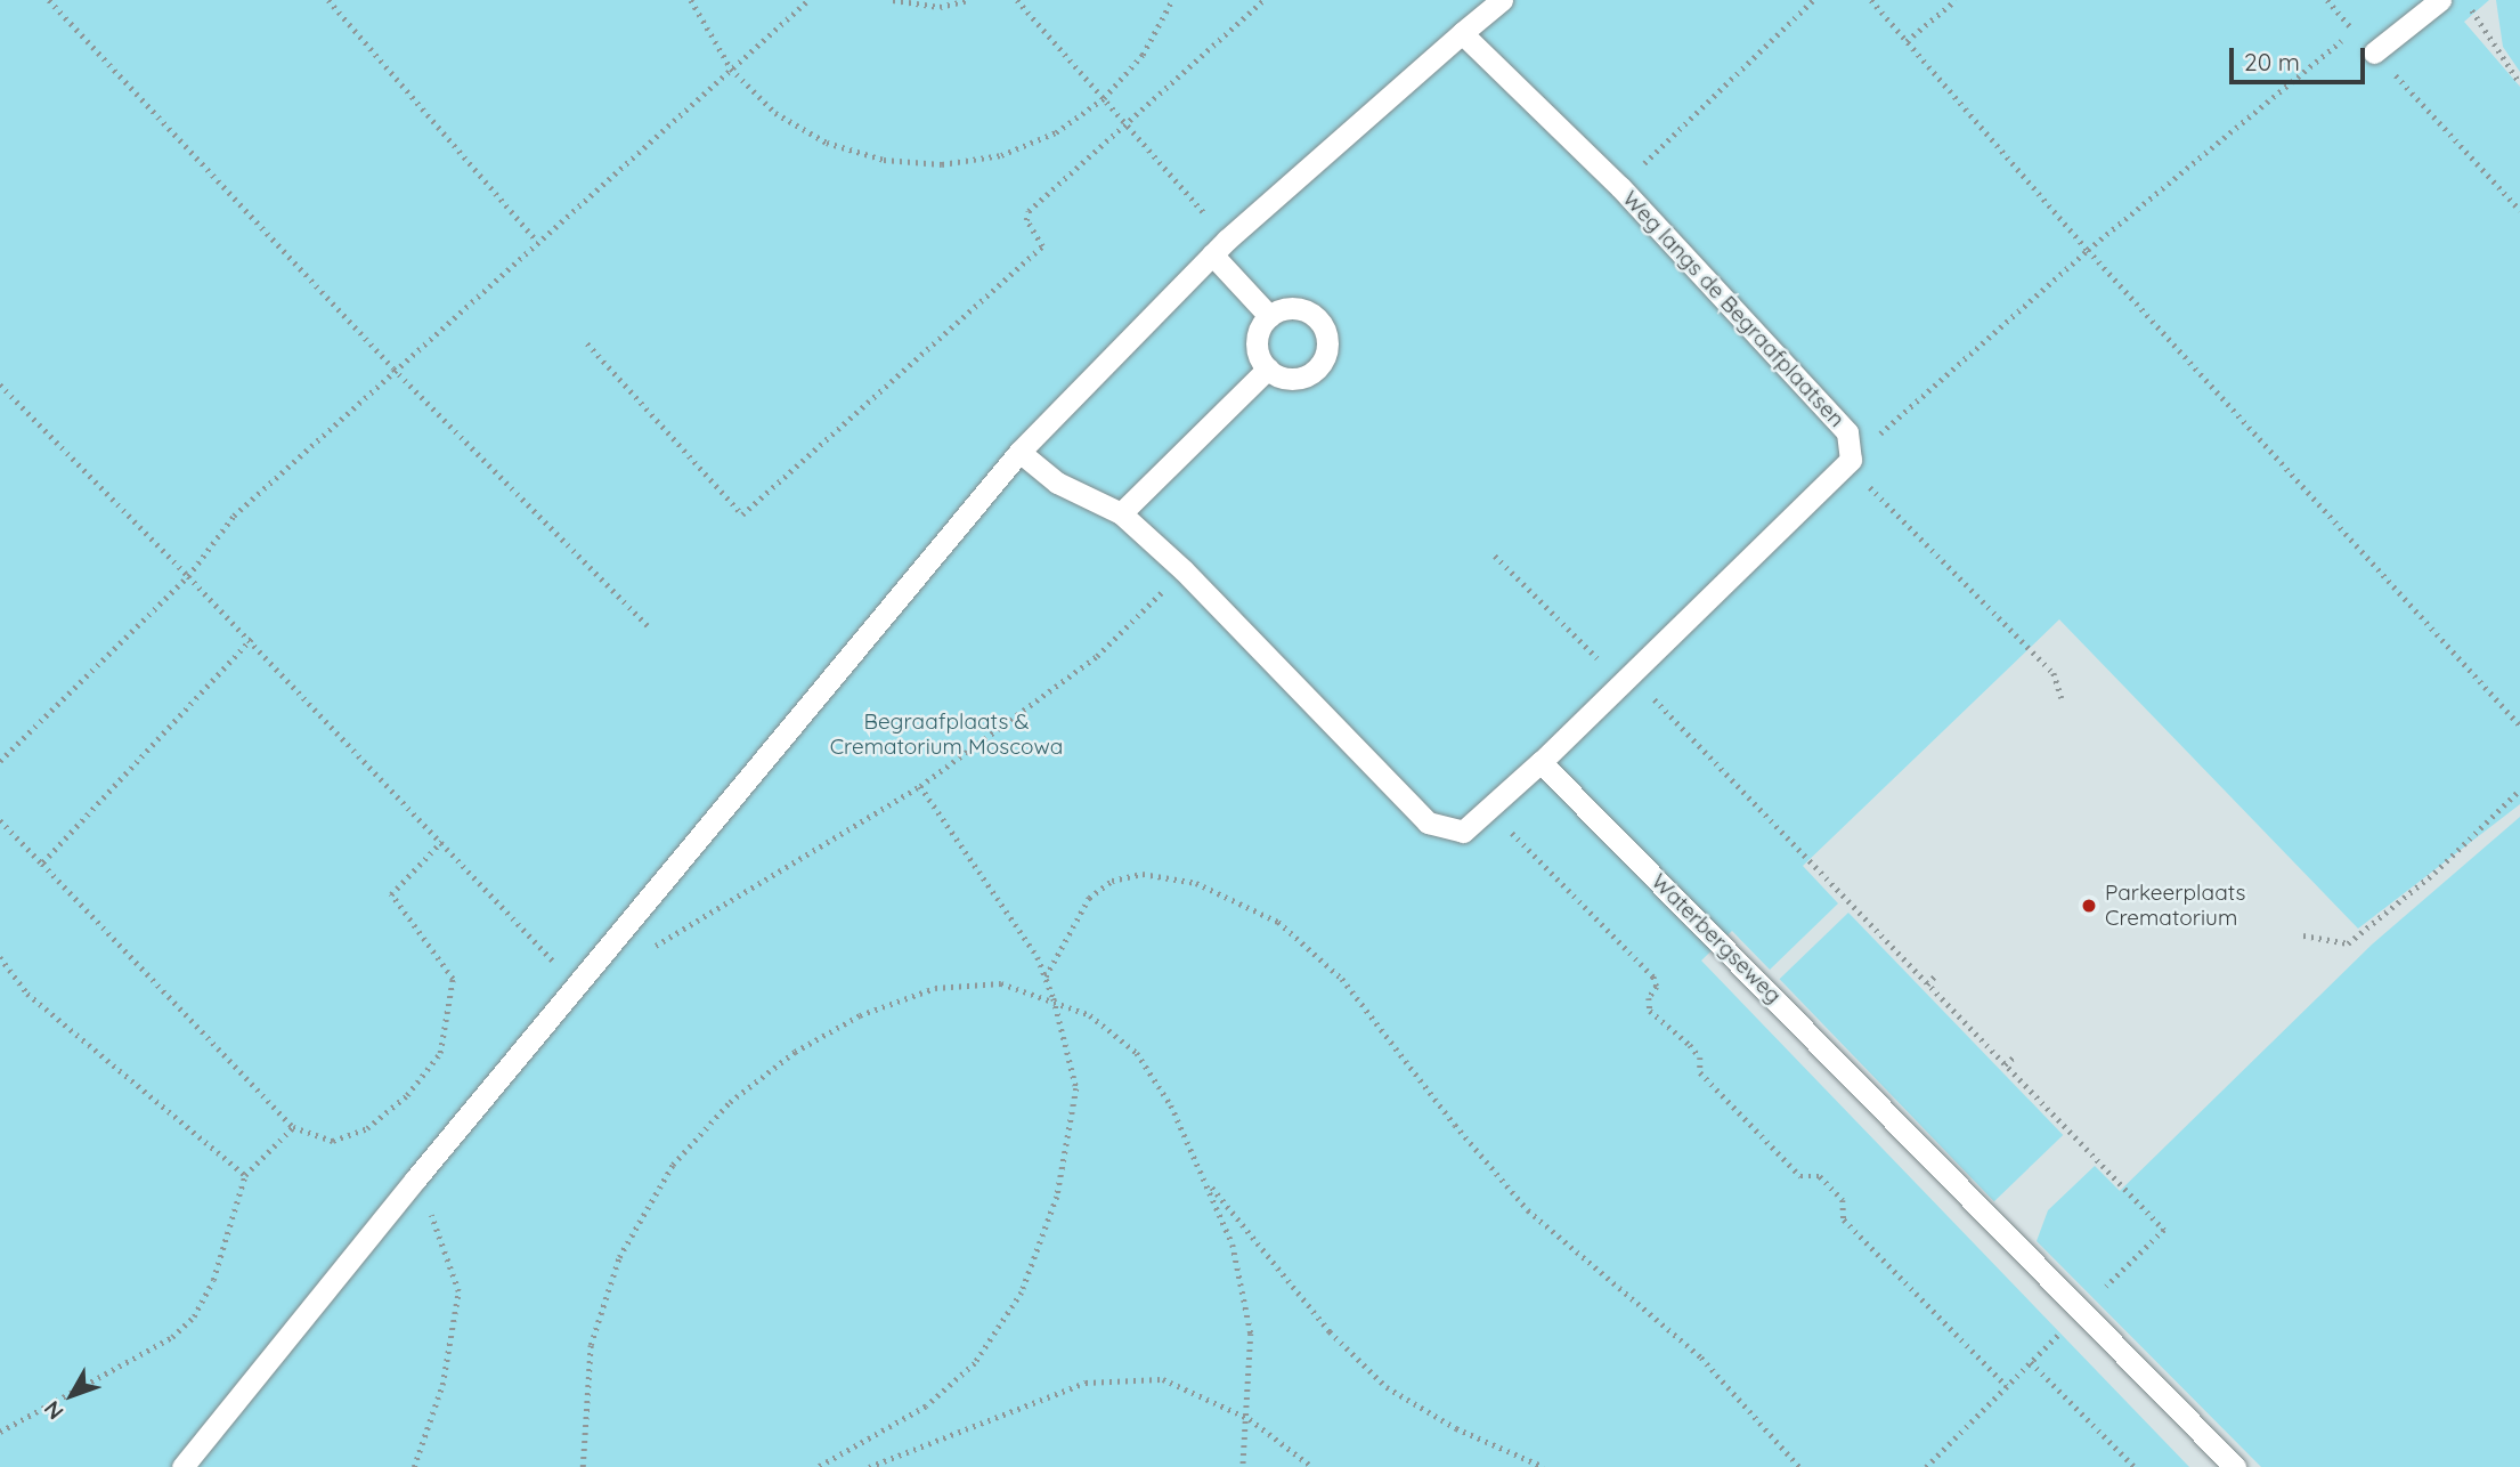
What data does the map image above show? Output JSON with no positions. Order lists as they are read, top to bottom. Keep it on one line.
{"streets":{"lane":["Weg langs de Begraafplaatsen","Waterbergseweg"]},"parks":["Begraafplaats & Crematorium Moscowa"],"places":["Parkeerplaats Crematorium"],"scale_bar":"20 m","north":"bottom left"}
